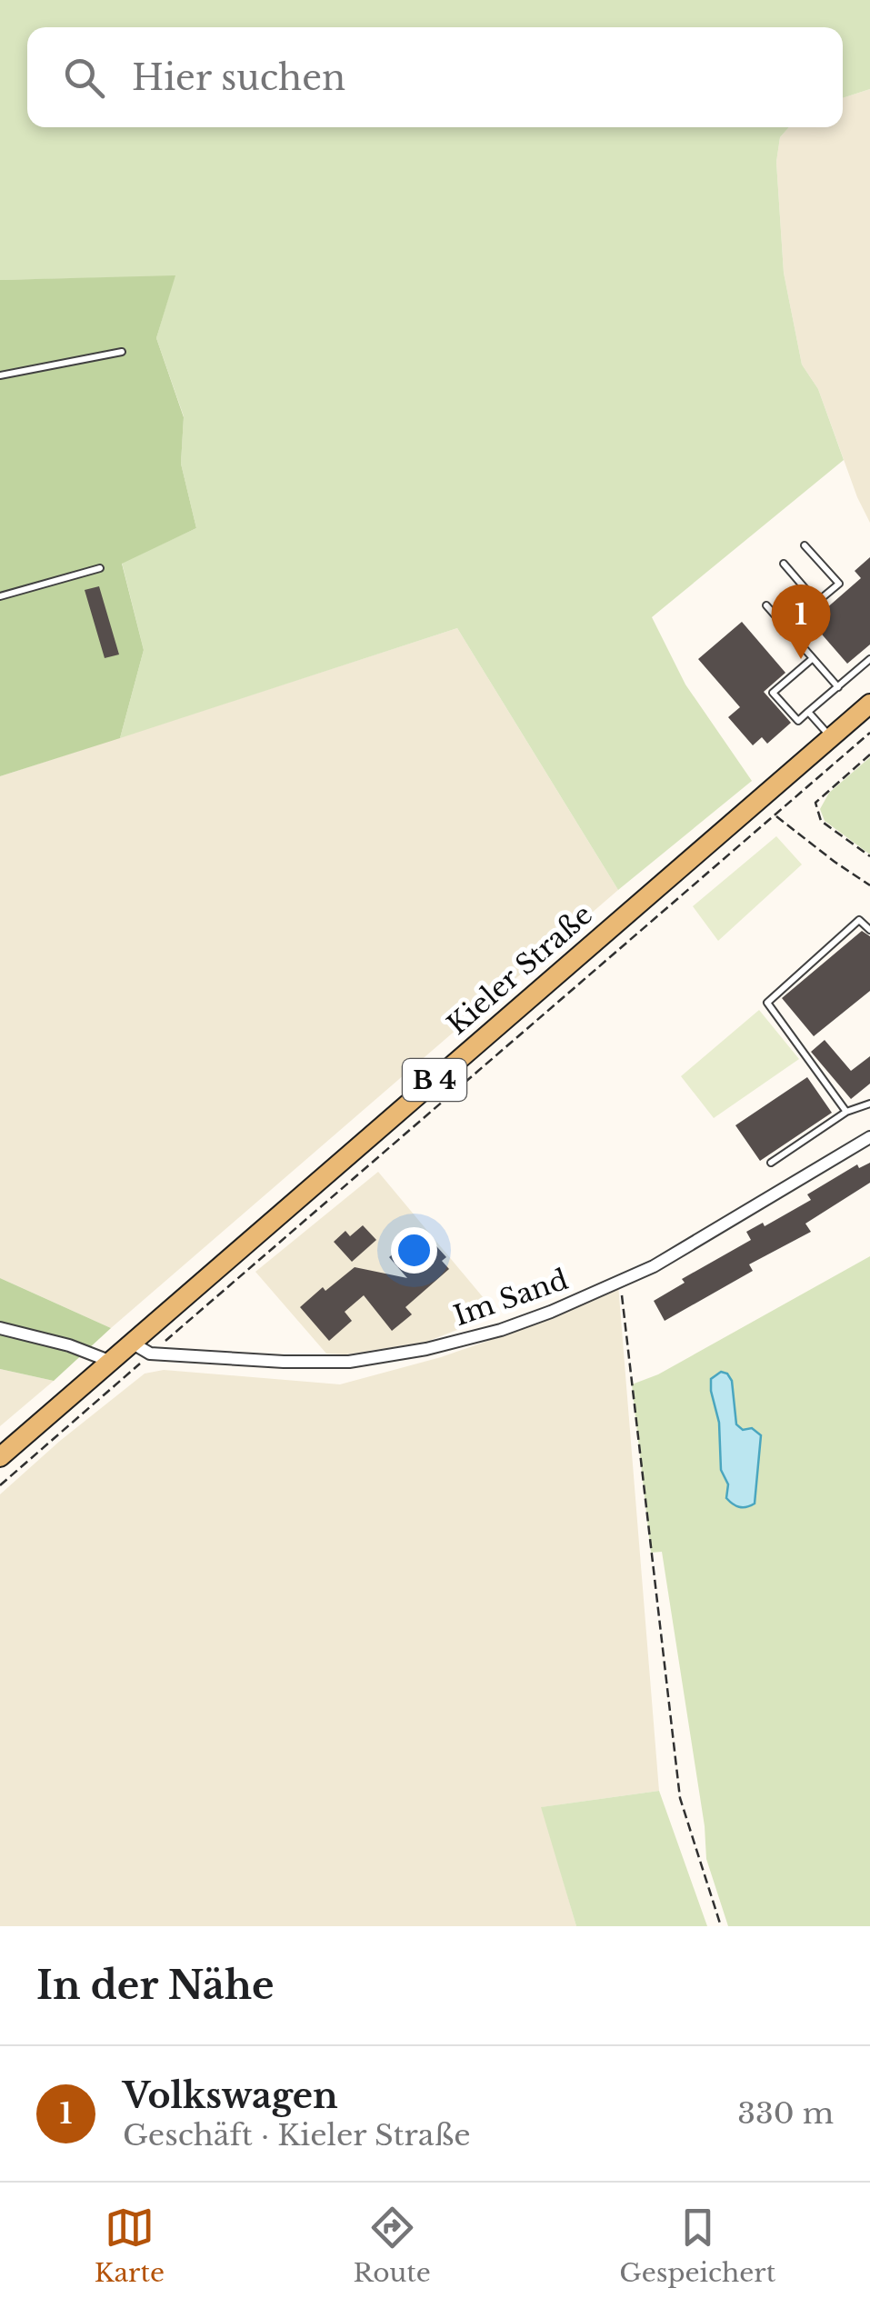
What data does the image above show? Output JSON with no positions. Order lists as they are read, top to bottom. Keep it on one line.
{"streets":{"main road":["Kieler Straße","B 4"],"street":["Im Sand"]},"crossings":[["Kieler Straße","Im Sand"]],"page":{"search":"Hier suchen","pins":"1","heading":"In der Nähe","list":[{"mark":"1","name":"Volkswagen","note":"Geschäft · Kieler Straße","value":"330 m"}],"nav":["Karte","Route","Gespeichert"]}}
